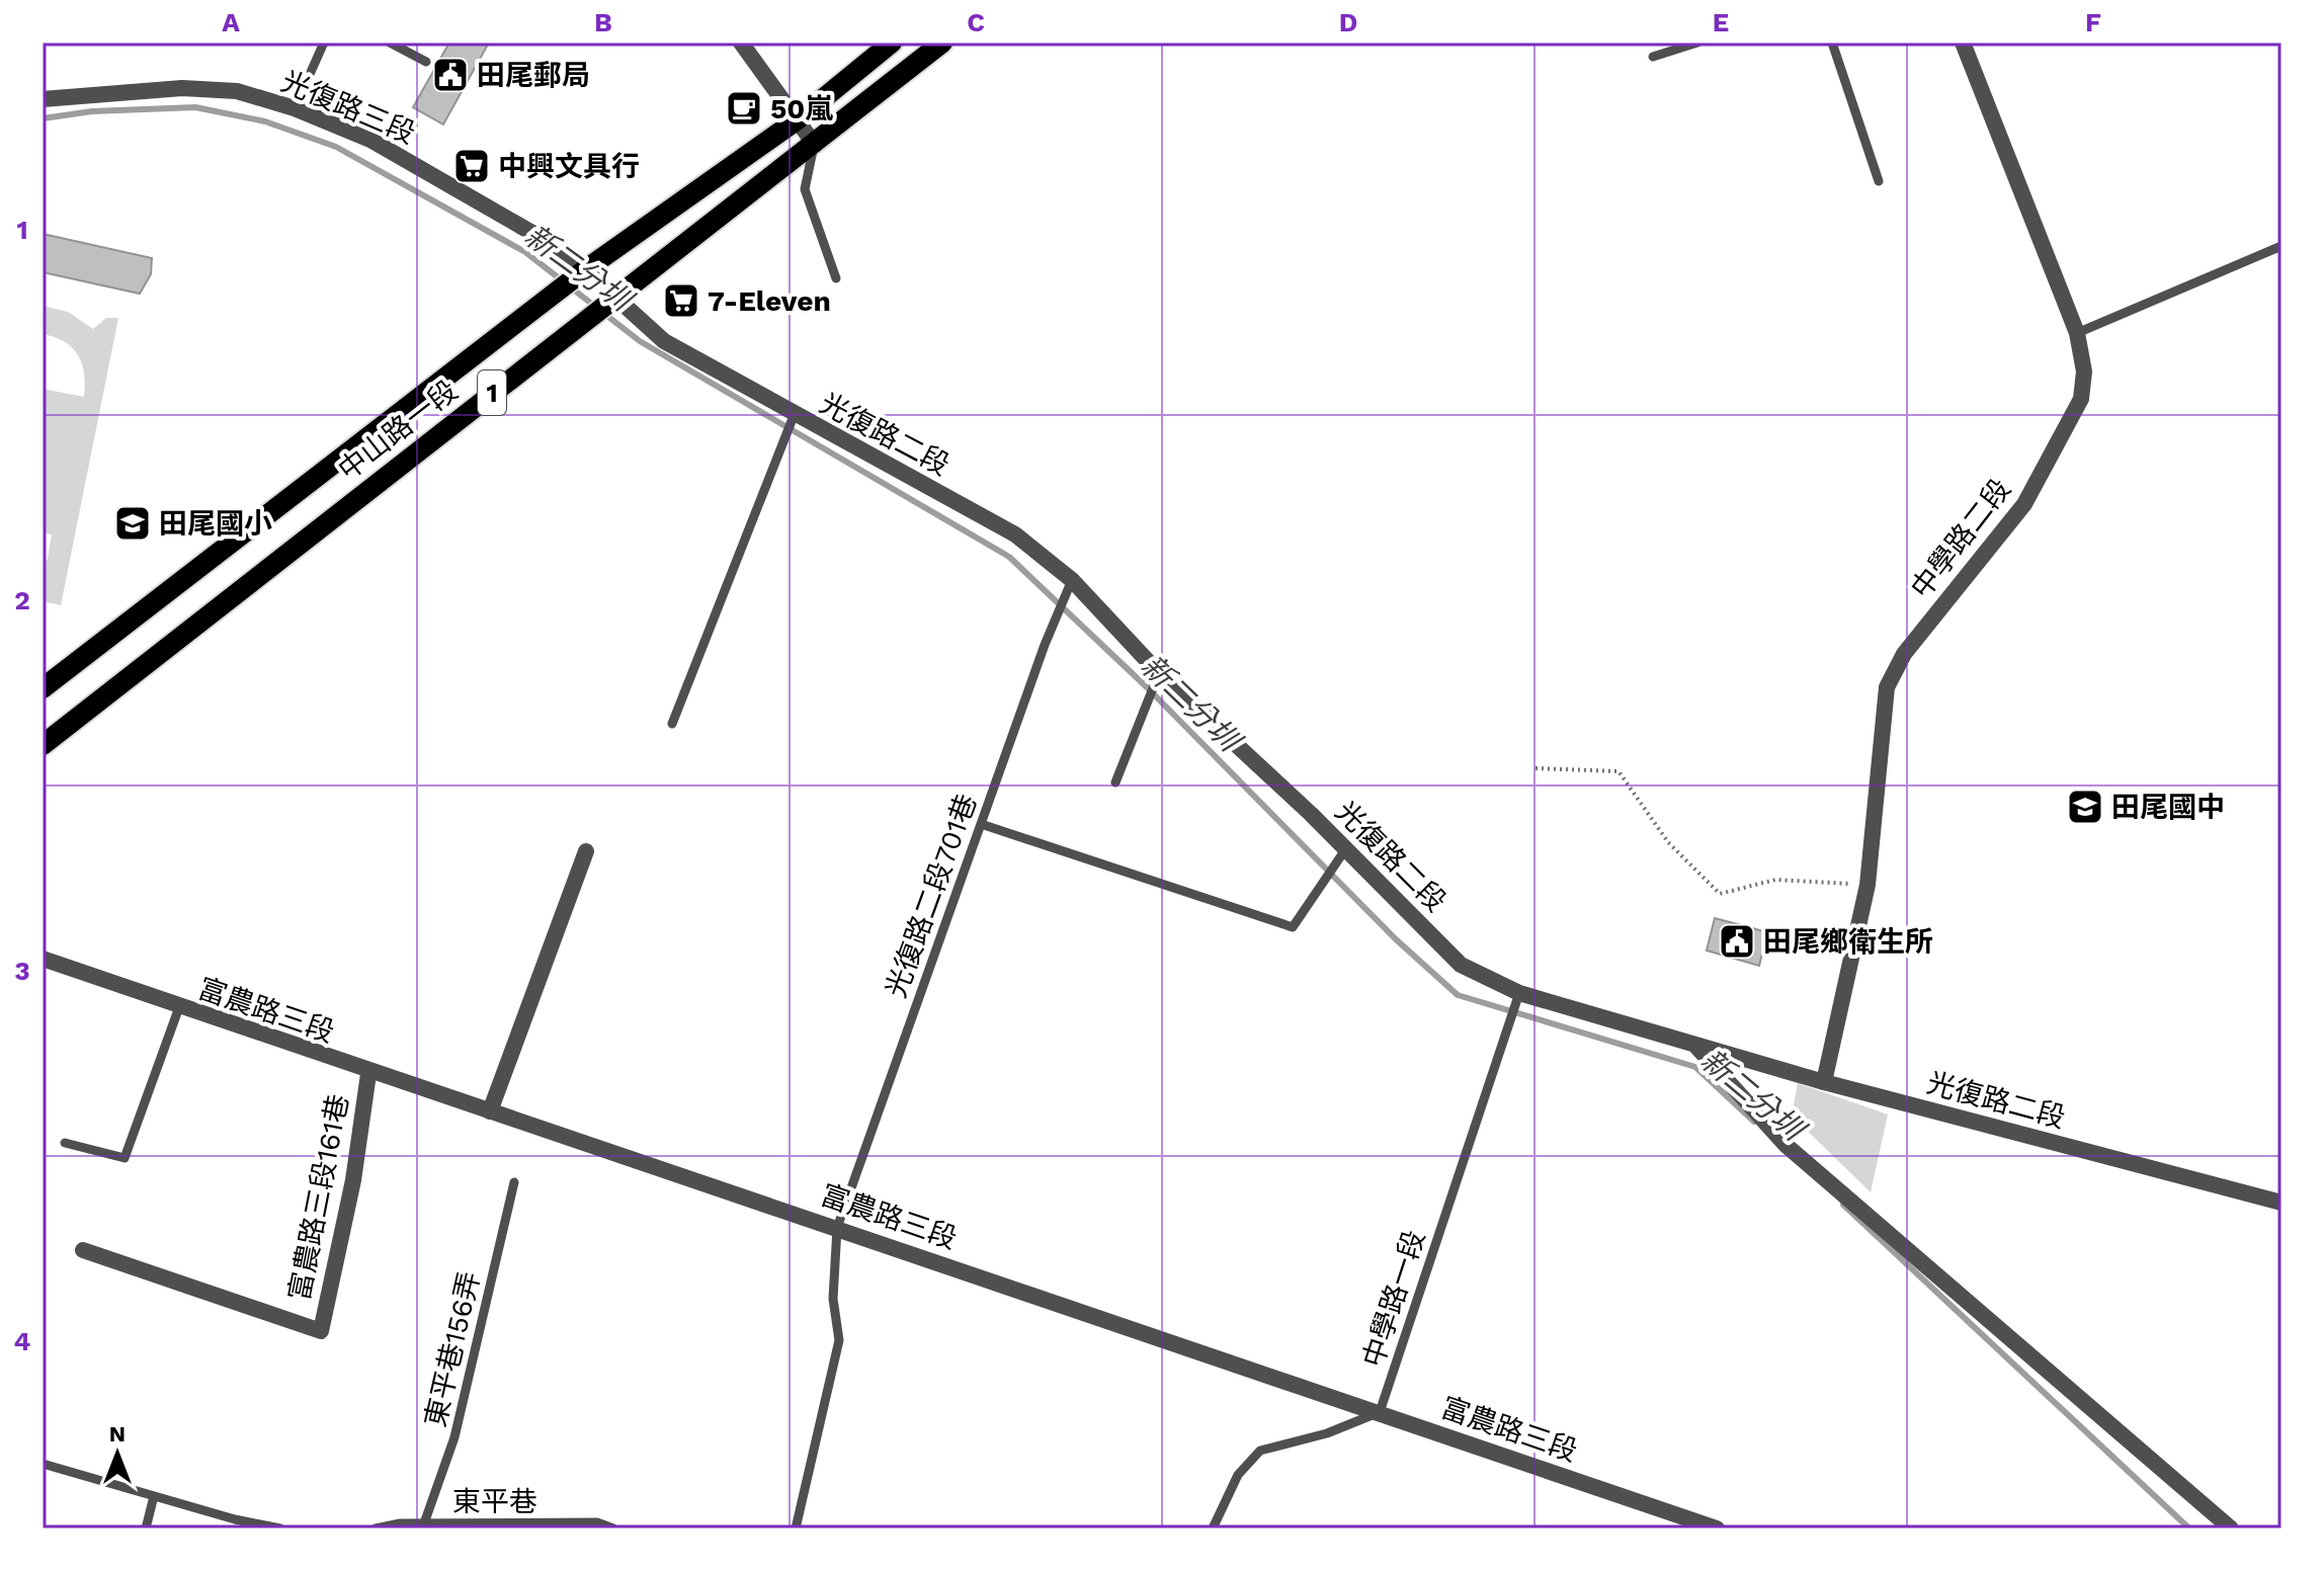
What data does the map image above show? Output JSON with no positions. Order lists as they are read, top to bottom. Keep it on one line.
{"streets":{"main road":["1","中山路一段"],"street":["光復路三段","光復路二段","中學路二段","富農路三段","富農路三段161巷"],"lane":["光復路二段701巷","中學路一段","東平巷156弄","東平巷"]},"crossings":[["光復路三段","中山路一段"],["光復路三段","光復路二段"],["中山路一段","光復路二段"],["光復路二段","中學路二段"],["光復路二段","光復路二段701巷"],["光復路二段","中學路一段"],["光復路二段701巷","富農路三段"],["富農路三段","富農路三段161巷"],["富農路三段","中學路一段"],["東平巷156弄","東平巷"]],"water":["新二分圳"],"places":{"public building":["田尾郵局","田尾鄉衛生所"],"cafe":["50嵐"],"supermarket":["中興文具行","7-Eleven"],"school or university":["田尾國小","田尾國中"]},"north":"top","grid":{"columns":["A","B","C","D","E","F"],"rows":["1","2","3","4"]}}
